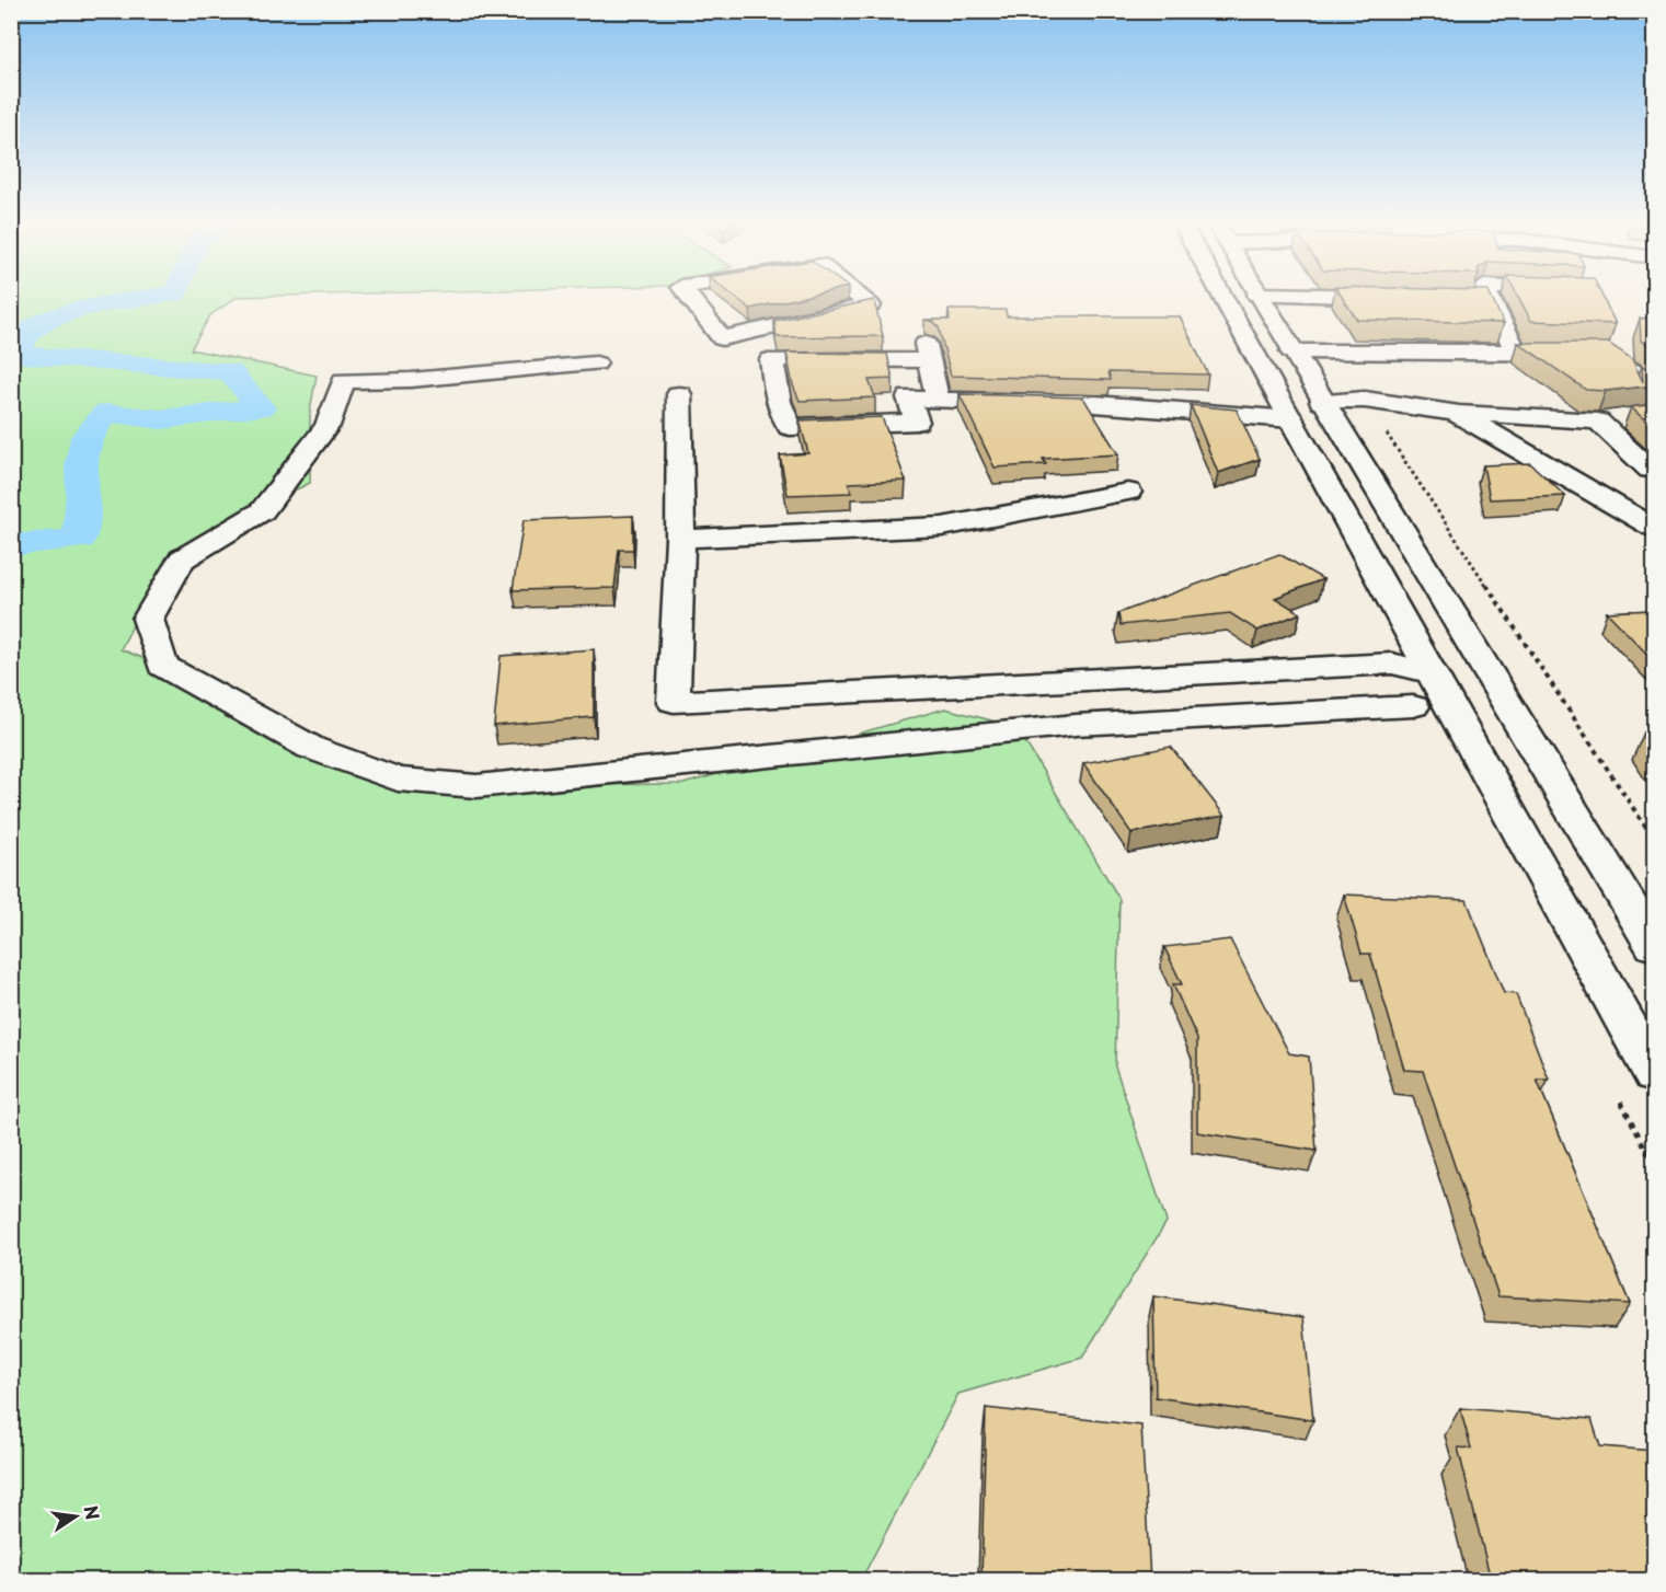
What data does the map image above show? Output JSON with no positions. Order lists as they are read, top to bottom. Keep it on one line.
{"north":"right"}
